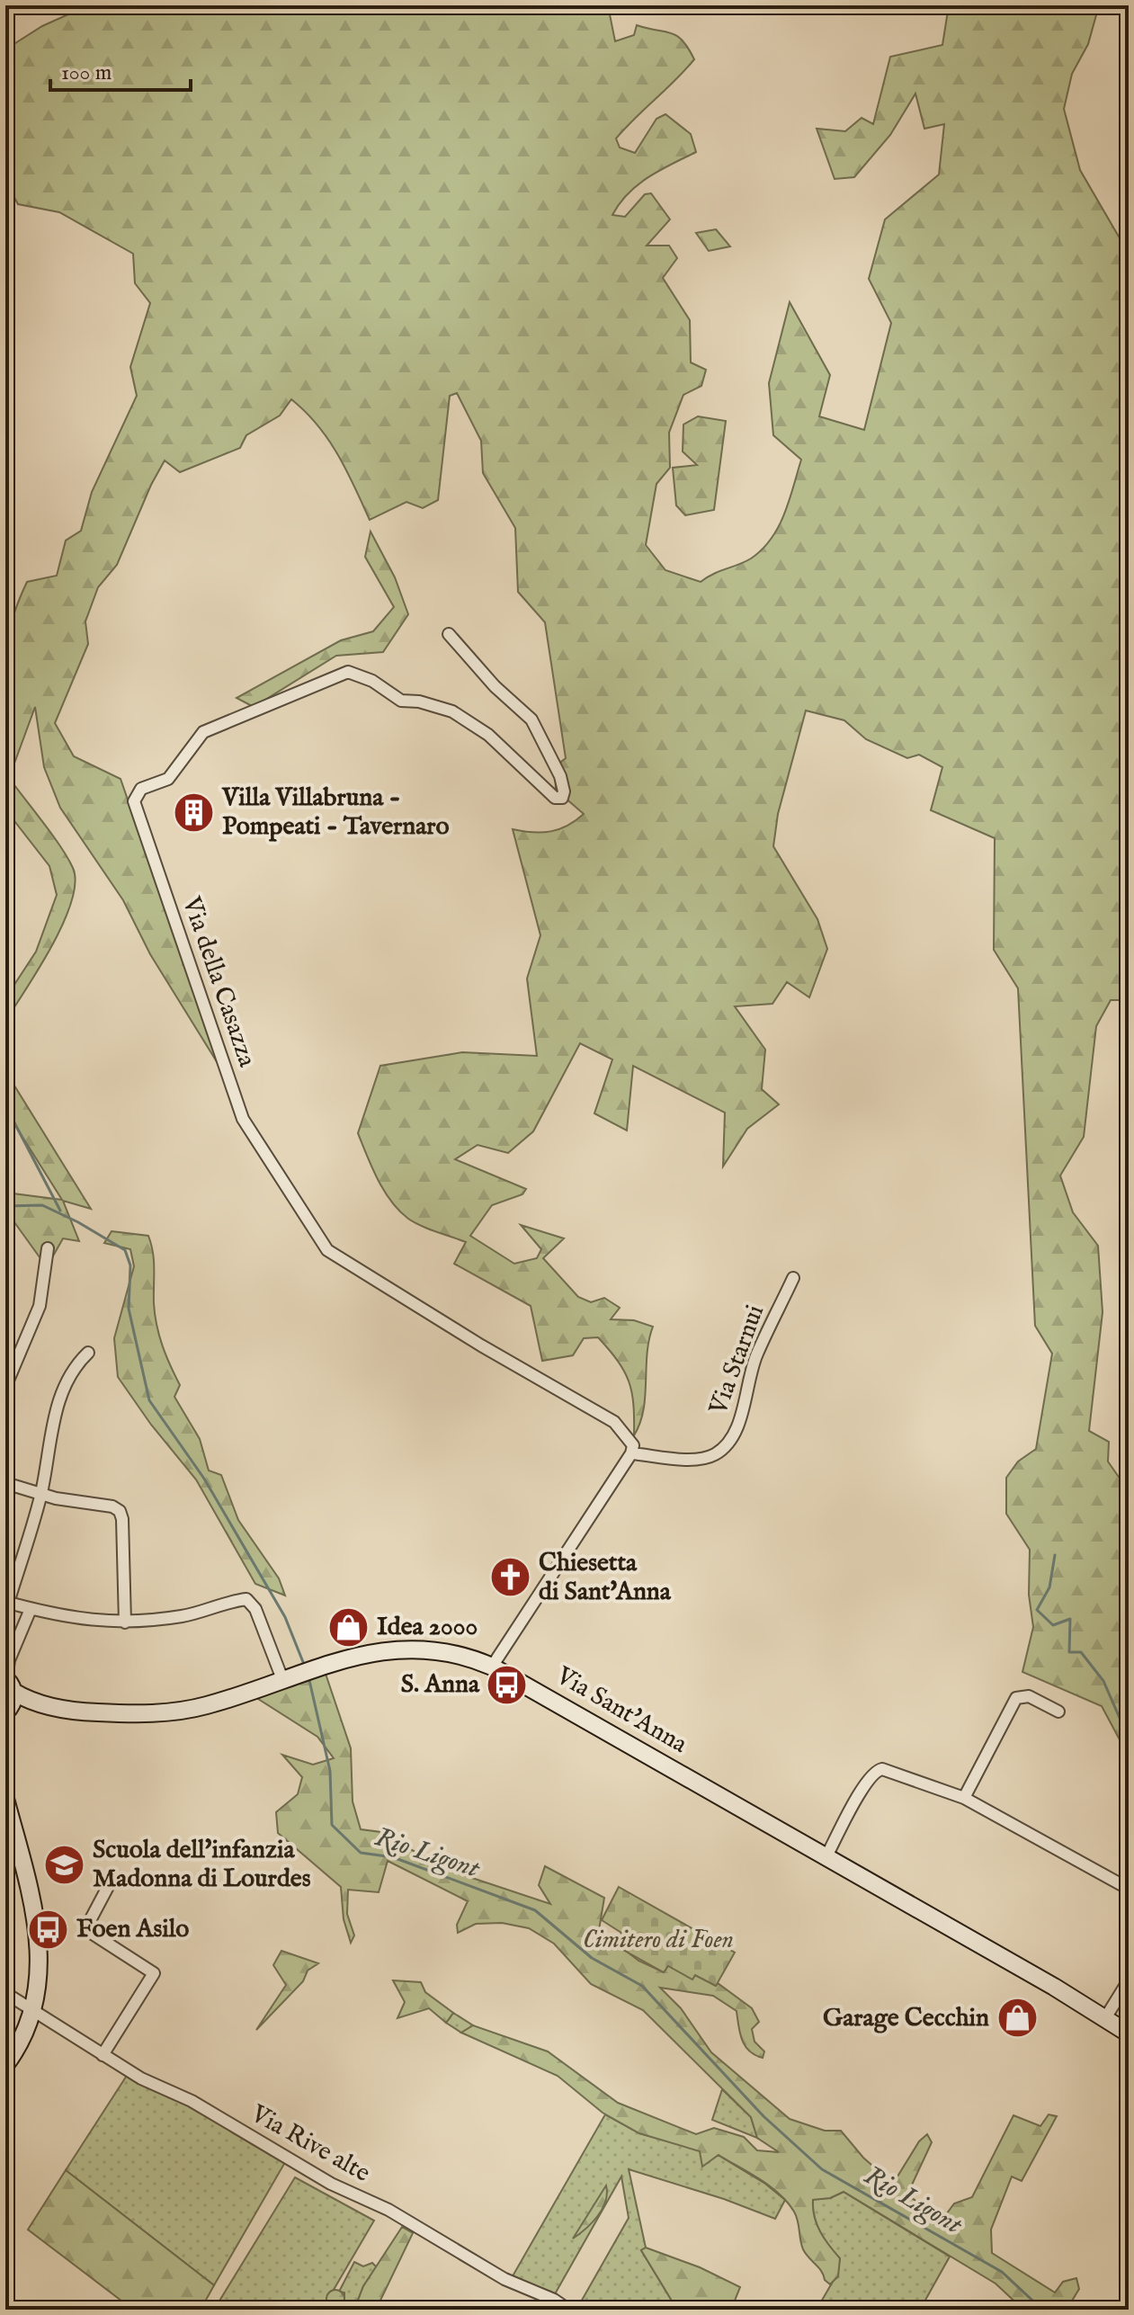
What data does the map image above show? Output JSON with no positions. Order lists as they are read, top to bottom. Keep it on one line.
{"streets":{"main road":["Via Sant'Anna"],"street":["Via della Casazza","Via Starnui","Via Rive alte"]},"crossings":[["Via della Casazza","Via Starnui"]],"water":["Rio Ligont"],"parks":["Cimitero di Foen"],"places":{"building":["Villa Villabruna - Pompeati - Tavernaro"],"church":["Chiesetta di Sant'Anna"],"shop":["Idea 2000","Garage Cecchin"],"bus stop":["S. Anna","Foen Asilo"],"school or university":["Scuola dell'infanzia Madonna di Lourdes"]},"scale_bar":"100 m"}
